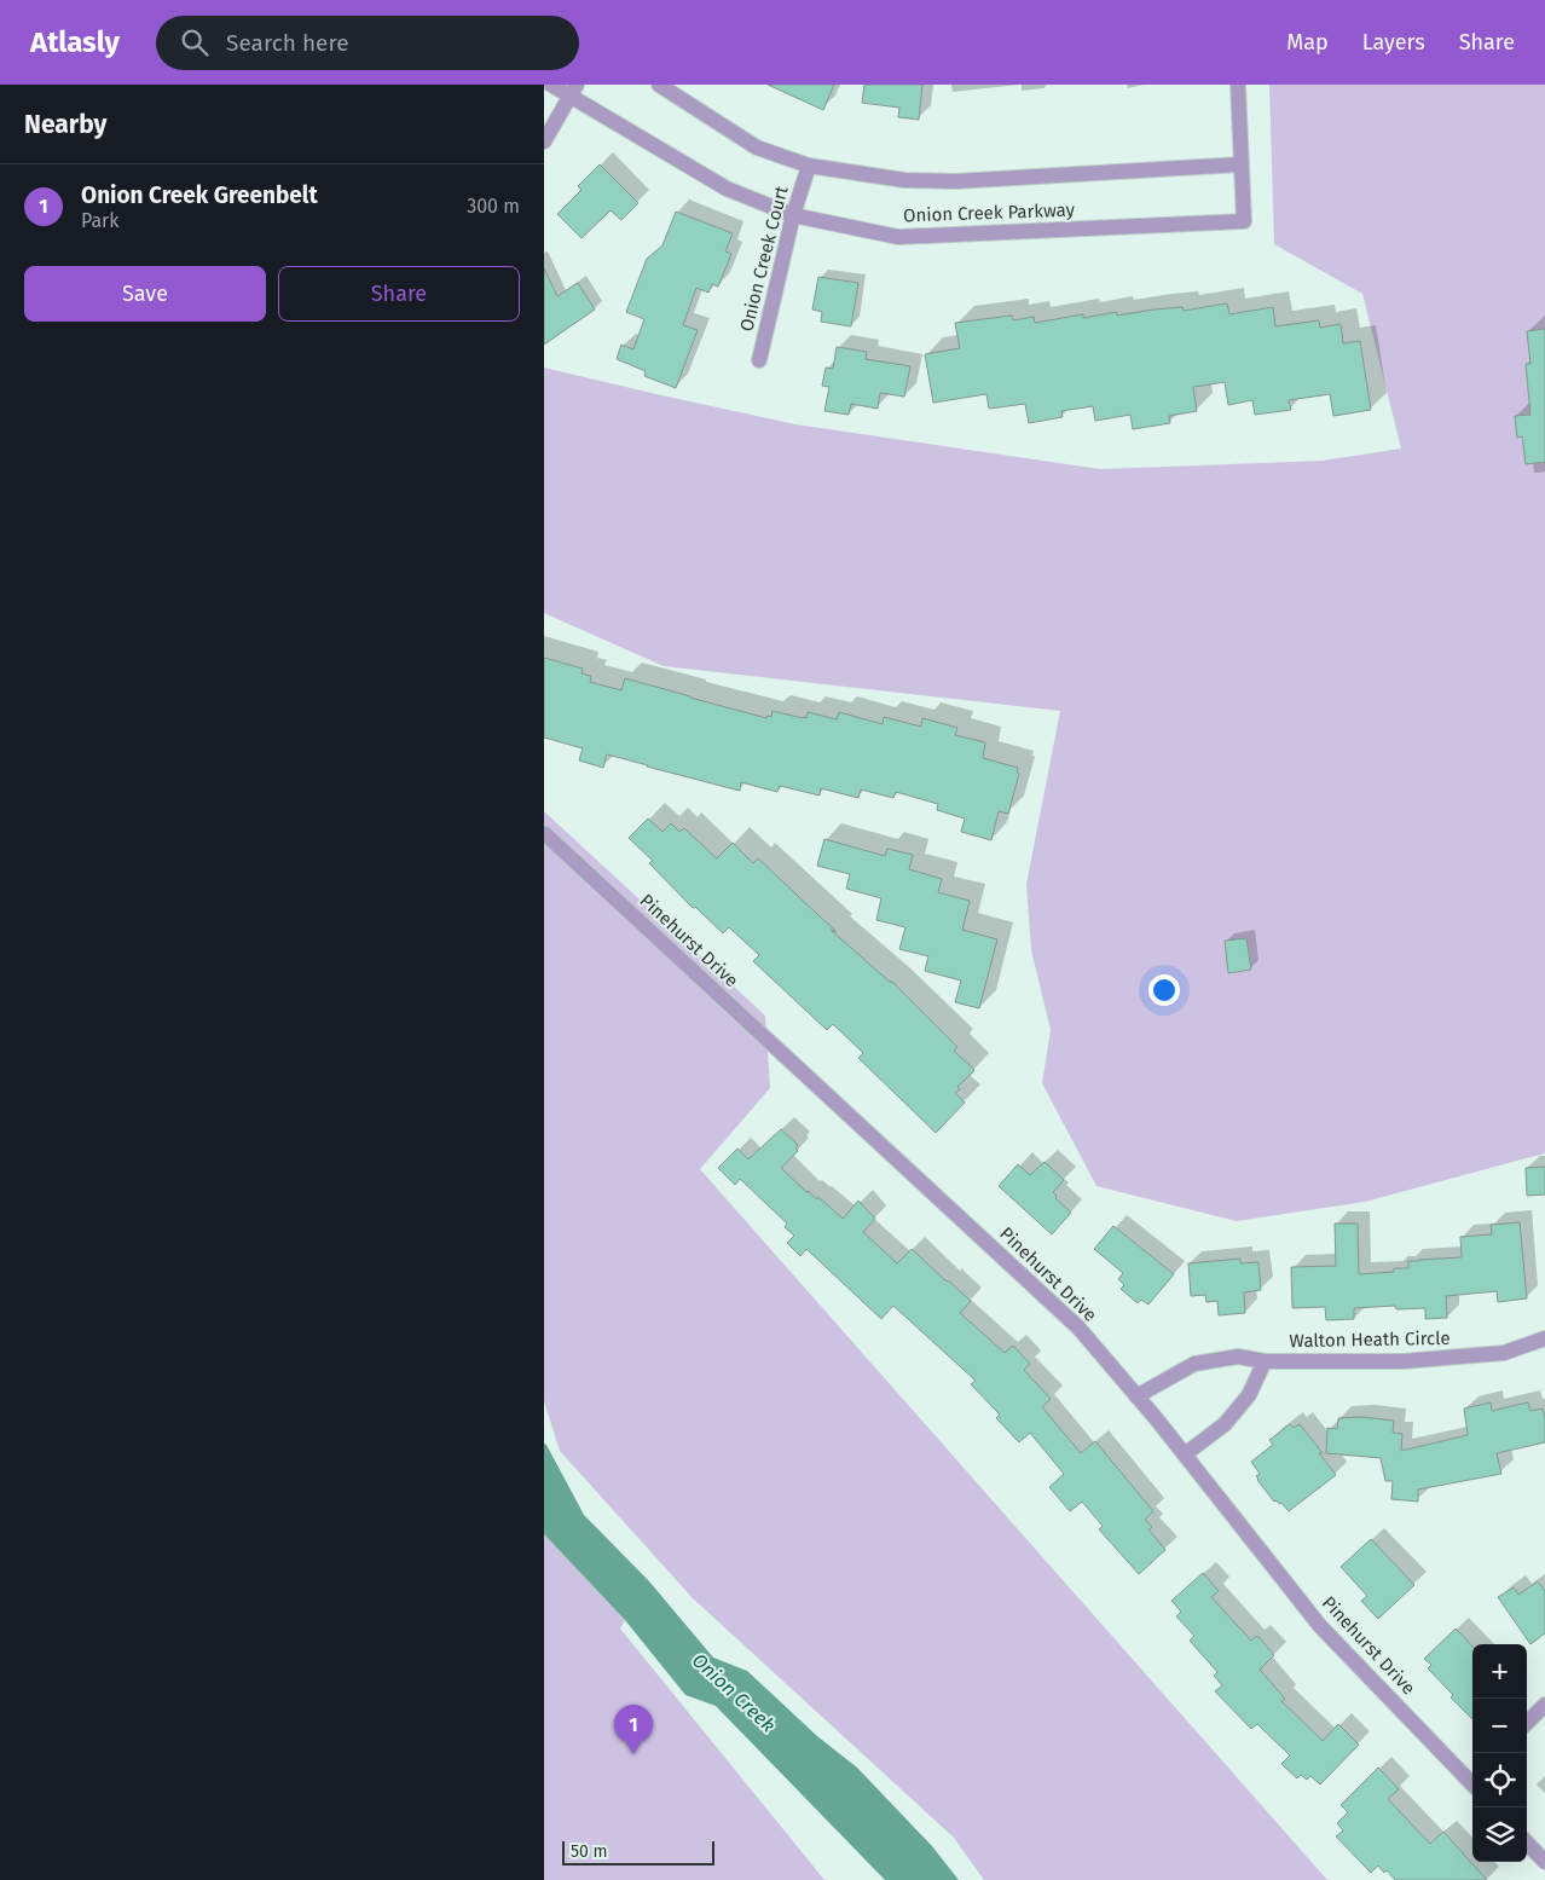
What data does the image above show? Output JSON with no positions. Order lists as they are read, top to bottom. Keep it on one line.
{"streets":{"street":["Onion Creek Parkway","Onion Creek Court","Pinehurst Drive","Walton Heath Circle"]},"crossings":[["Onion Creek Parkway","Onion Creek Court"],["Pinehurst Drive","Walton Heath Circle"]],"water":["Onion Creek"],"scale_bar":"50 m","page":{"header":"Atlasly","search":"Search here","nav":["Map","Layers","Share"],"heading":"Nearby","list":[{"mark":"1","name":"Onion Creek Greenbelt","note":"Park","value":"300 m"}],"buttons":["Save","Share"],"map_buttons":["+","−"],"pins":"1","scale":"50 m"}}
